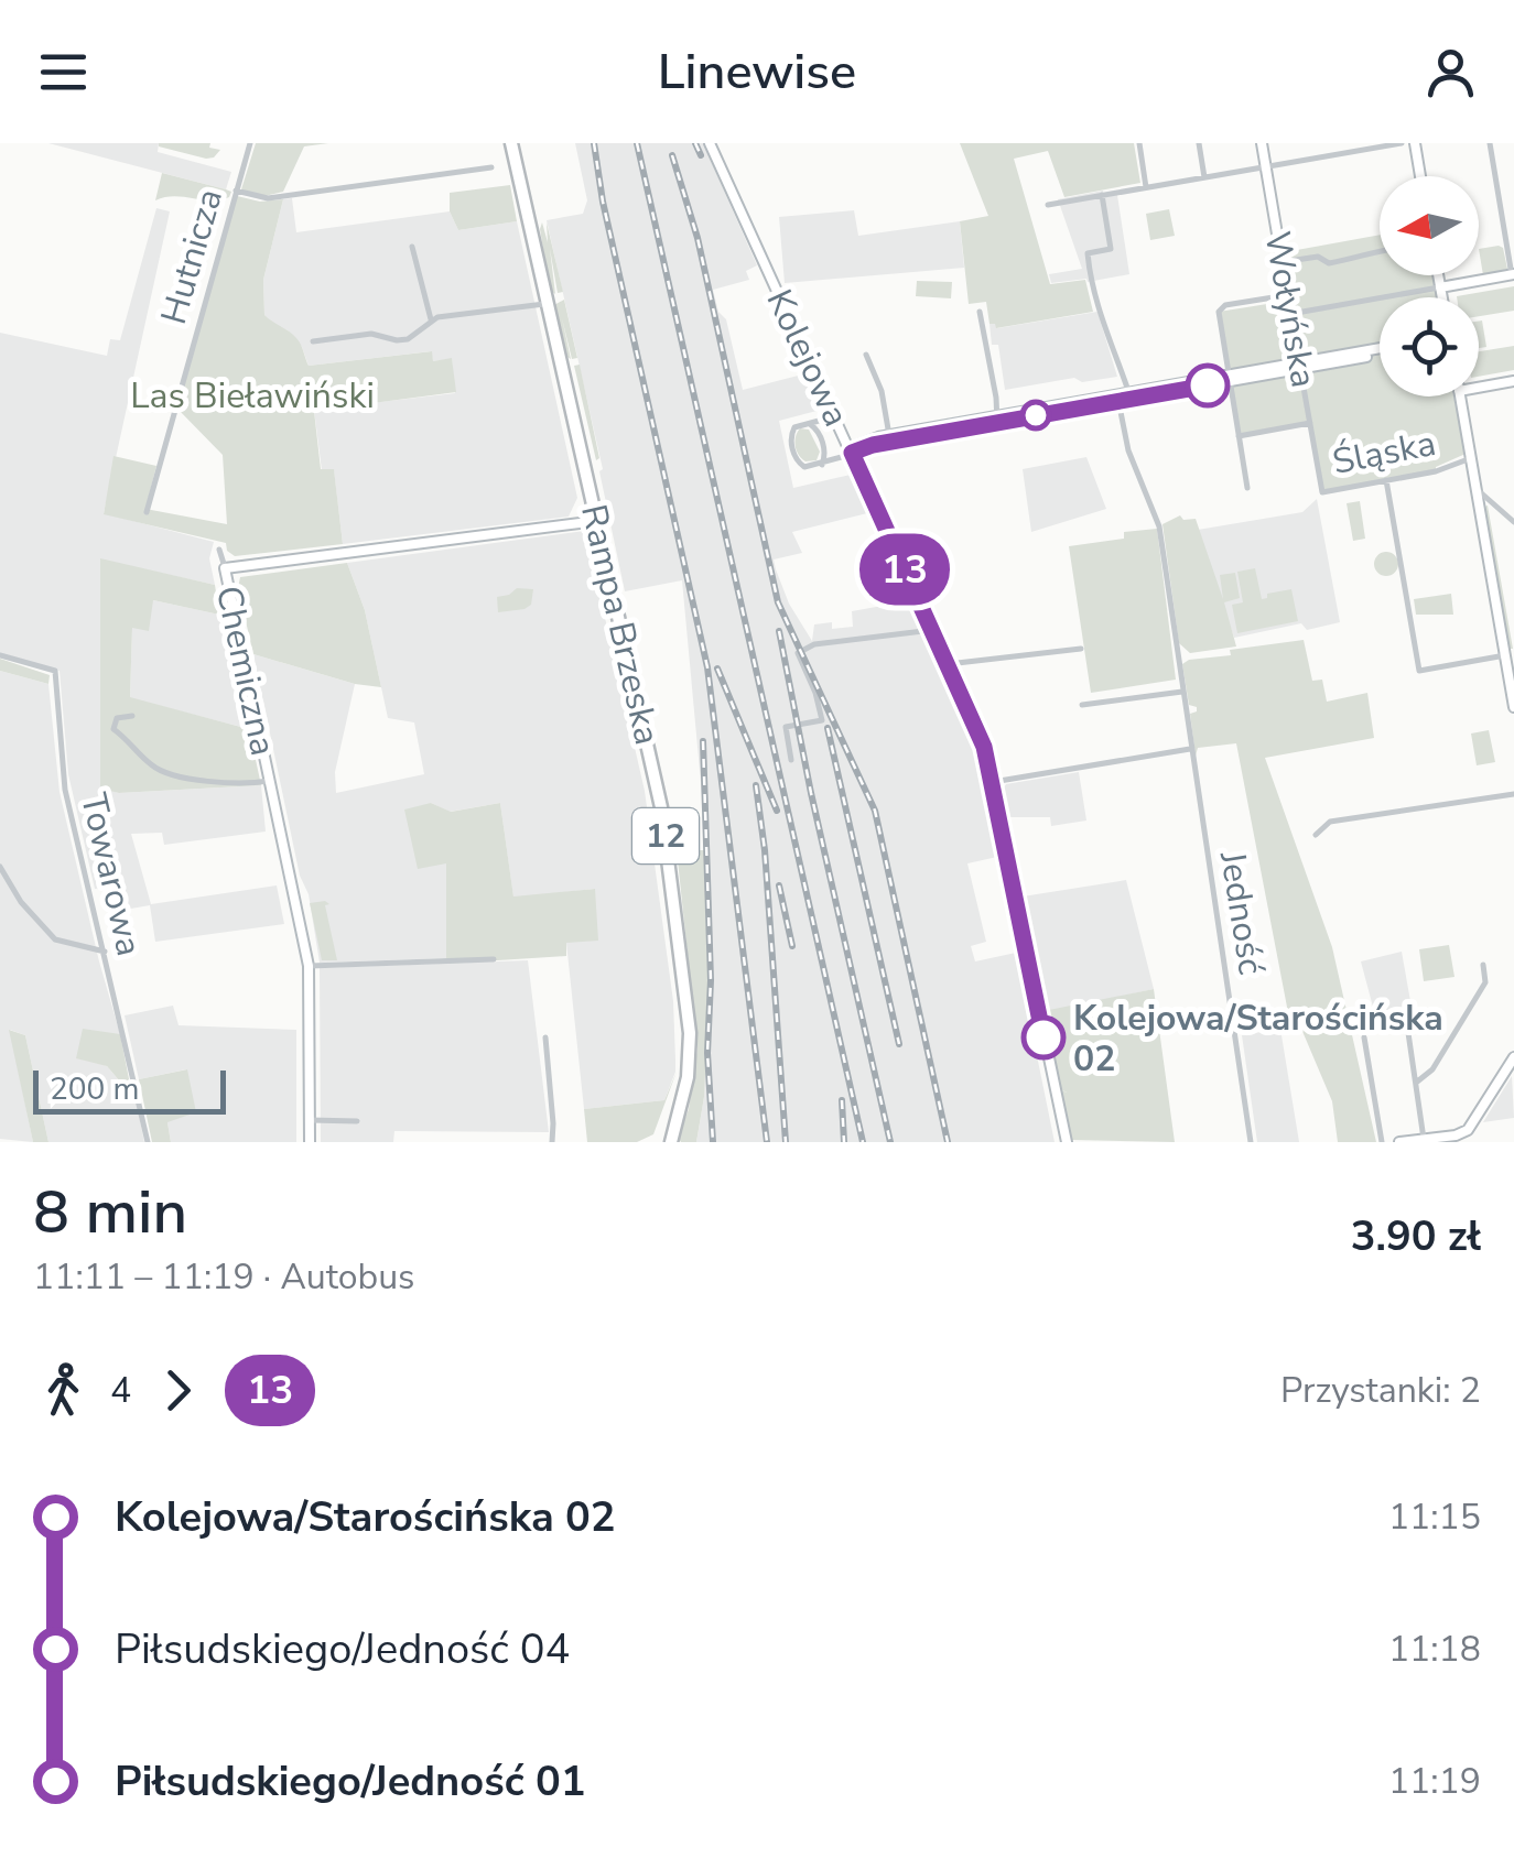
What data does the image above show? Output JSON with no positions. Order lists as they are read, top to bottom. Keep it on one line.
{"streets":{"highway":["Rampa Brzeska","12"],"street":["Hutnicza","Wołyńska","Kolejowa","Śląska","Chemiczna","Towarowa","Jedność"]},"crossings":[["Wołyńska","Śląska"],["Rampa Brzeska","Chemiczna"]],"parks":["Las Bieławiński"],"places":["Kolejowa/Starościńska 02"],"lines":["bus line 13"],"scale_bar":"200 m","north":"left","page":{"header":"Linewise","on_map":"13","scale":"200 m","heading":["8 min","11:11 – 11:19 · Autobus","3.90 zł"],"legs":["4","13","Przystanki: 2"],"list":[{"name":"Kolejowa/Starościńska 02","value":"11:15"},{"name":"Piłsudskiego/Jedność 04","value":"11:18"},{"name":"Piłsudskiego/Jedność 01","value":"11:19"}]}}
